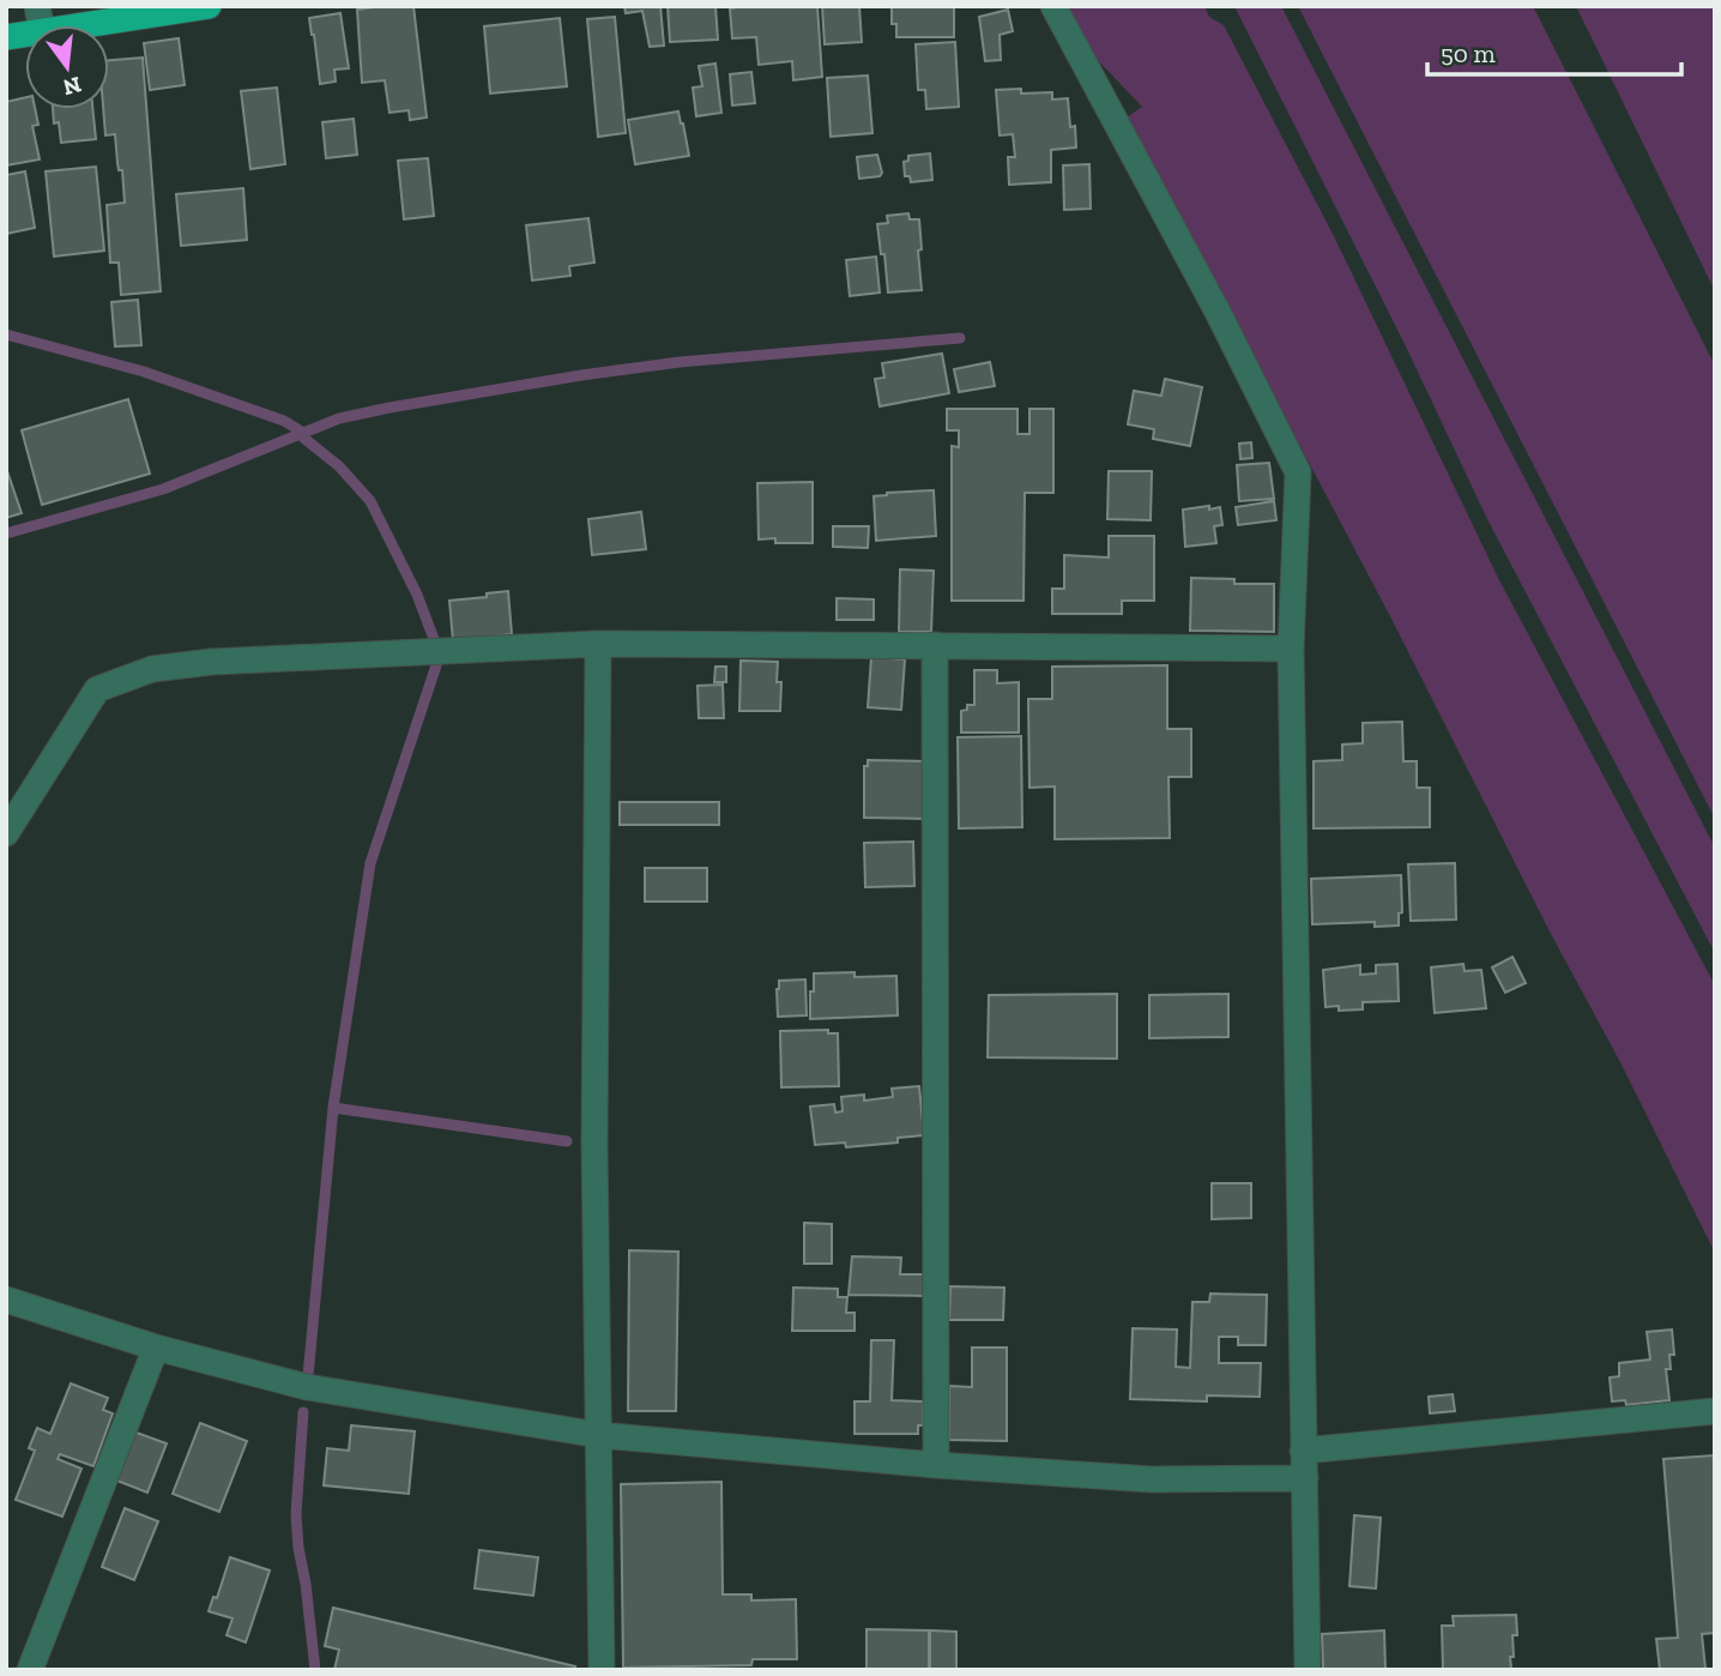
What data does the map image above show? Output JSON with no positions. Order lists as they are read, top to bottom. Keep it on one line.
{"scale_bar":"50 m","north":"bottom"}
